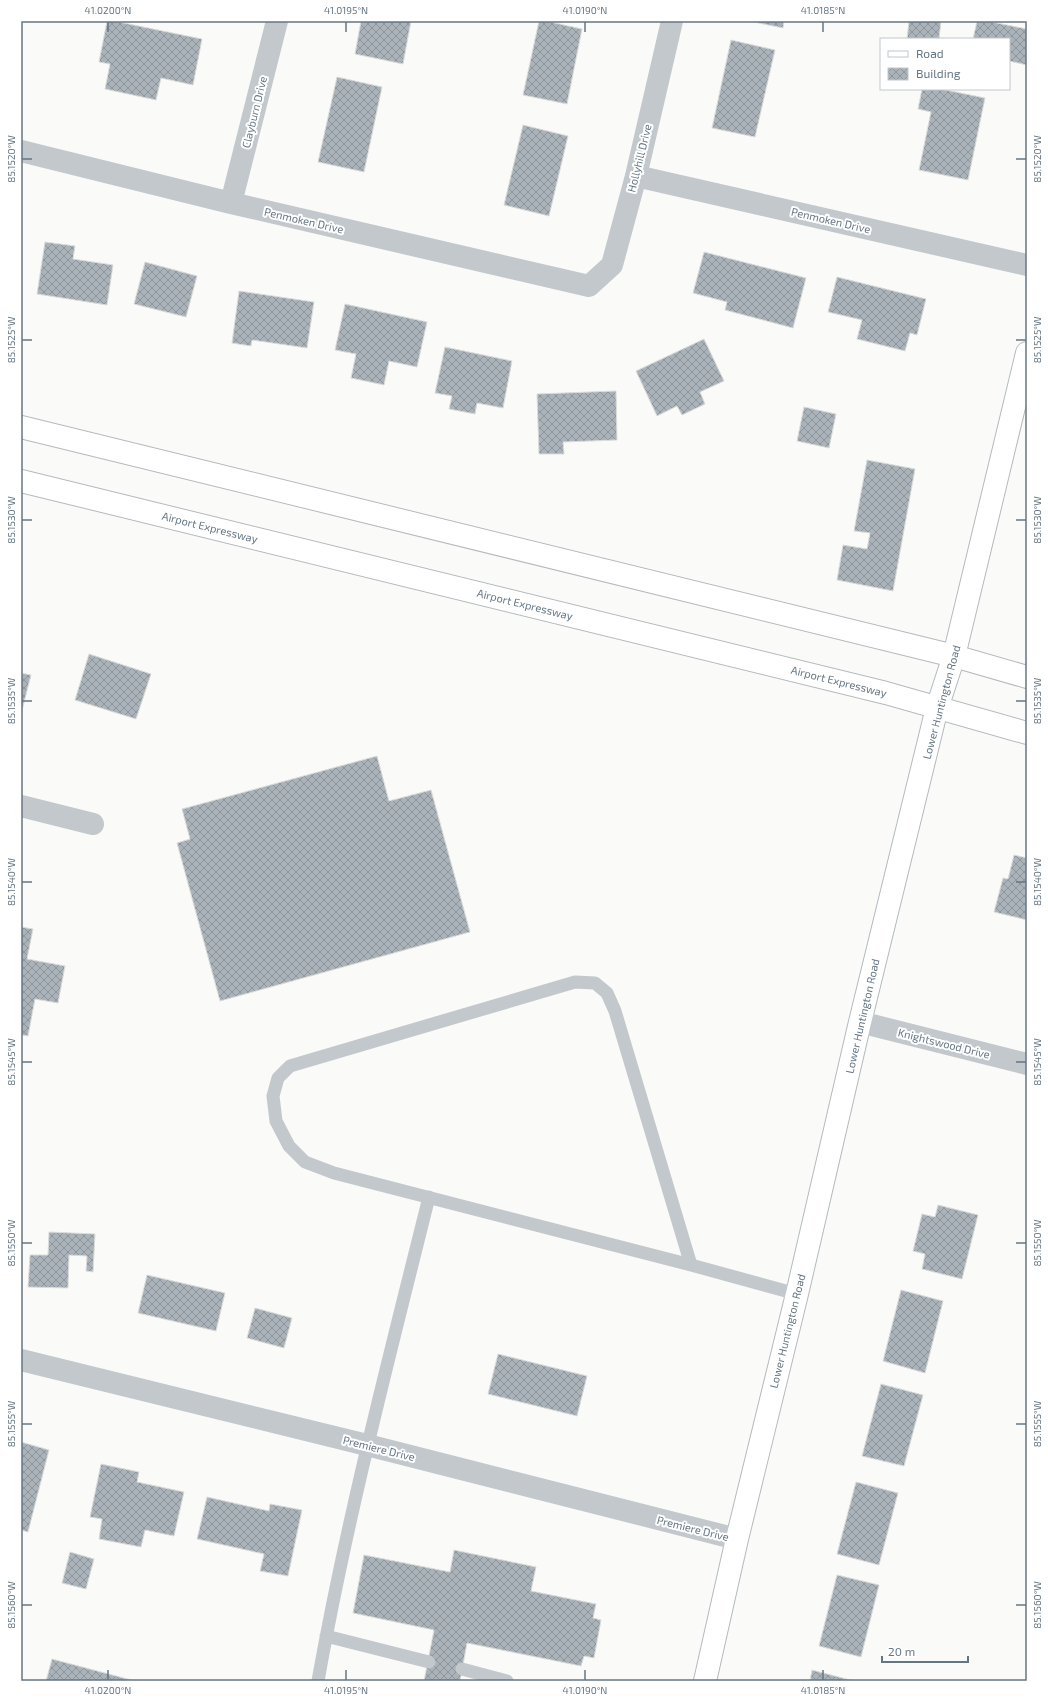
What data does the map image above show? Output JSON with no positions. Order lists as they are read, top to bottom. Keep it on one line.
{"streets":{"main road":["Airport Expressway","Lower Huntington Road"],"street":["Clayburn Drive","Hollyhill Drive","Penmoken Drive","Knightswood Drive","Premiere Drive"]},"crossings":[["Clayburn Drive","Penmoken Drive"],["Hollyhill Drive","Penmoken Drive"],["Airport Expressway","Lower Huntington Road"],["Lower Huntington Road","Knightswood Drive"],["Lower Huntington Road","Premiere Drive"]],"legend":["Road","Building"],"scale_bar":"20 m","coordinates":["41.0200°N","41.0195°N","41.0190°N","41.0185°N","85.1520°W","85.1525°W","85.1530°W","85.1535°W","85.1540°W","85.1545°W","85.1550°W","85.1555°W","85.1560°W"]}
